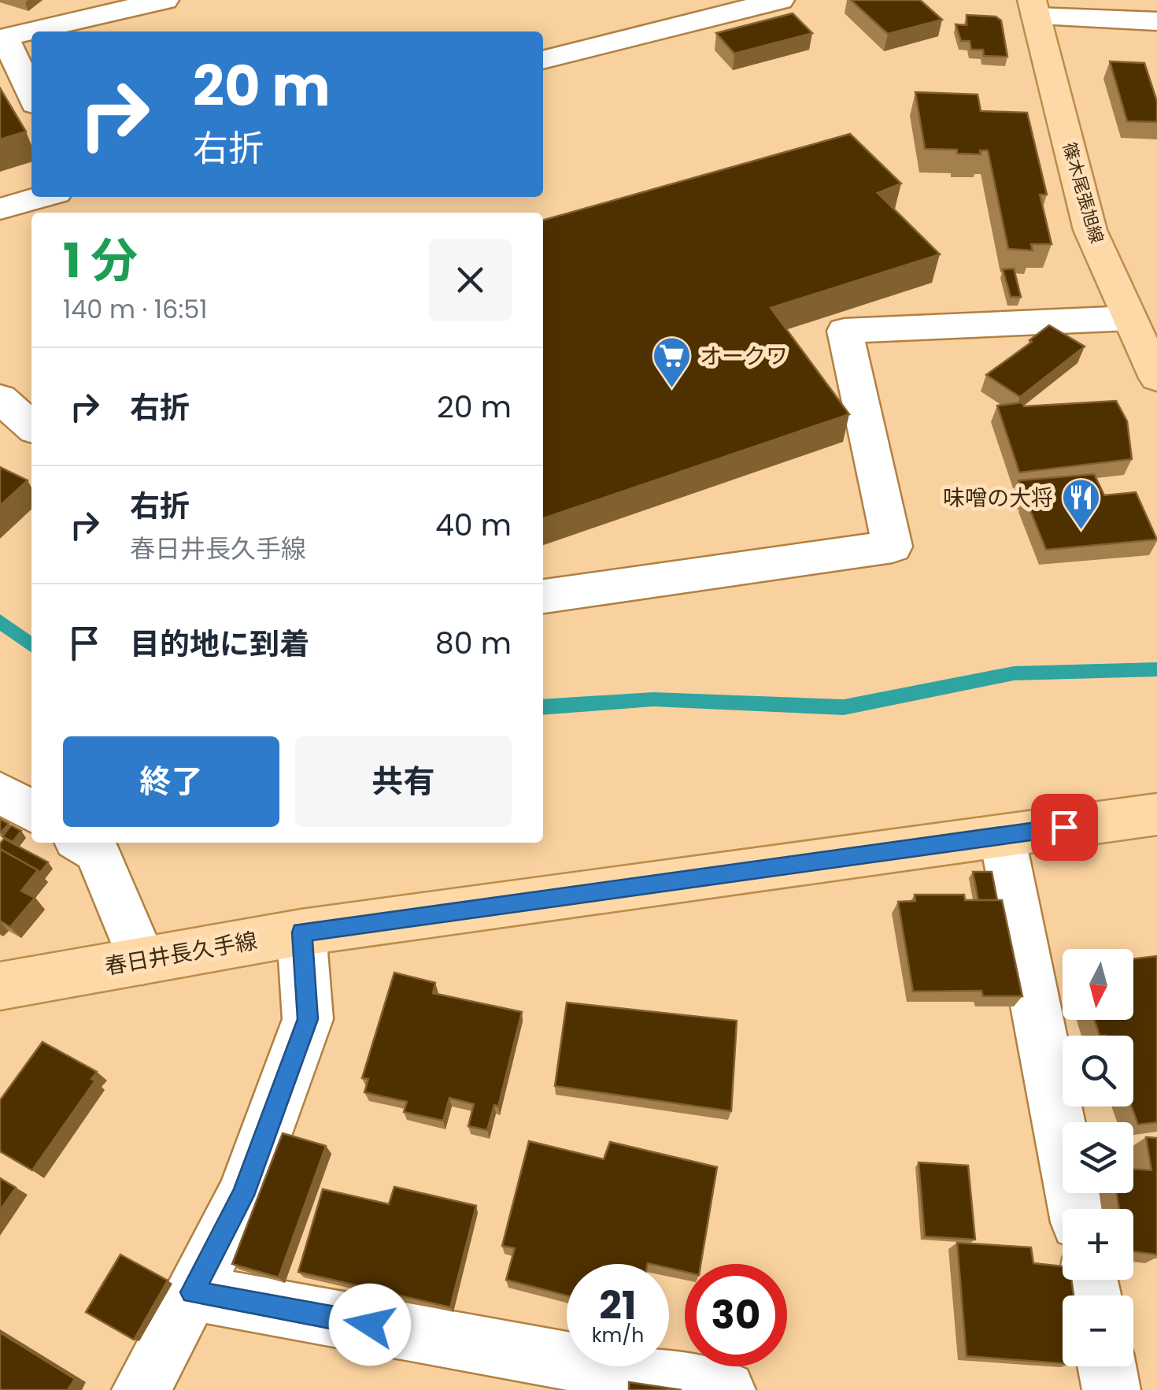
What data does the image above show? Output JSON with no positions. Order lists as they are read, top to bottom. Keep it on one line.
{"streets":{"main road":["篠木尾張旭線","春日井長久手線"]},"places":{"supermarket":["オークワ"],"restaurant":["味噌の大将"]},"north":"bottom","page":{"turn":["20 m","右折"],"heading":["1 分","140 m · 16:51"],"list":[{"name":"右折","value":"20 m"},{"name":"右折","note":"春日井長久手線","value":"40 m"},{"name":"目的地に到着","value":"80 m"}],"buttons":["終了","共有"],"map_buttons":["+","−"],"speed":"21 km/h","limit":"30"}}
